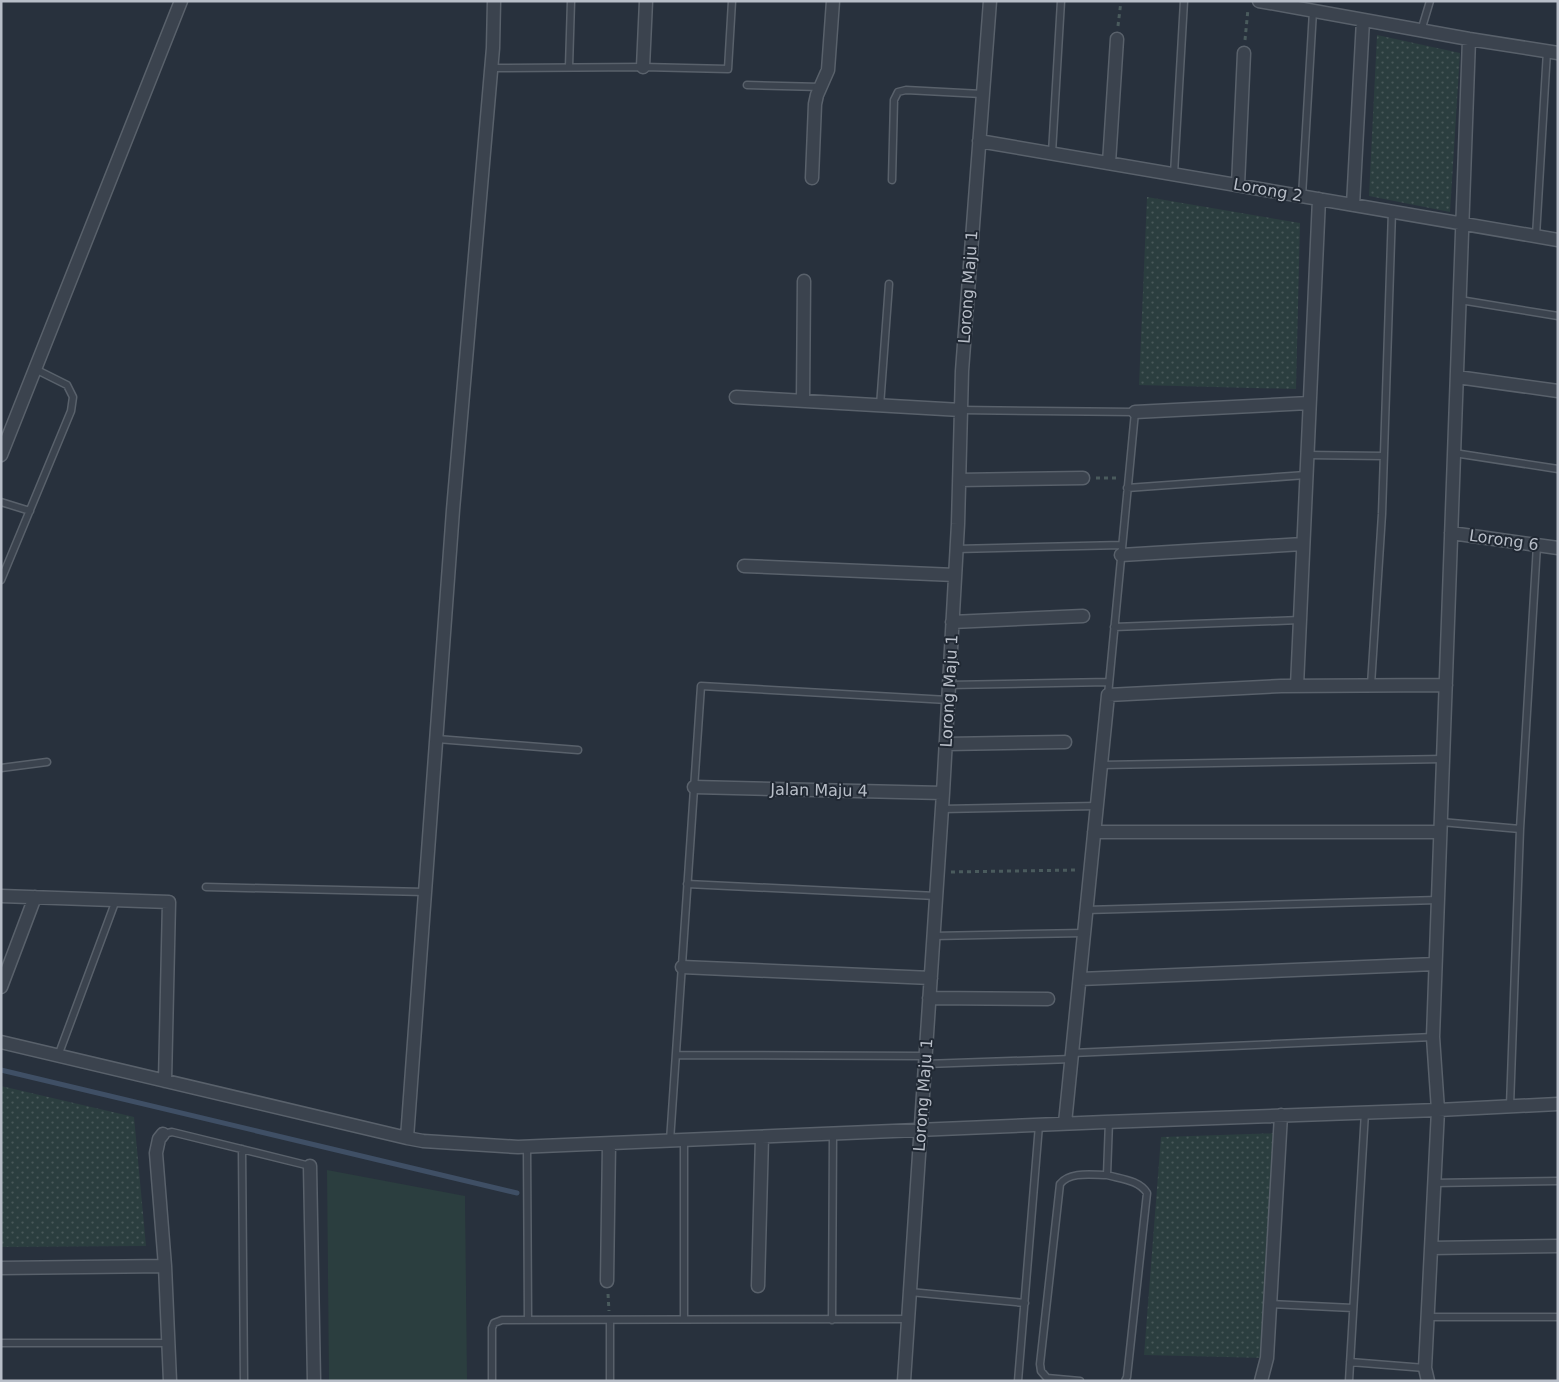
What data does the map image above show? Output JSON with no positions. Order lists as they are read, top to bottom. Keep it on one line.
{"streets":{"street":["Lorong 2","Lorong Maju 1","Lorong 6","Jalan Maju 4"]},"crossings":[["Lorong 2","Lorong Maju 1"],["Lorong Maju 1","Jalan Maju 4"]]}
